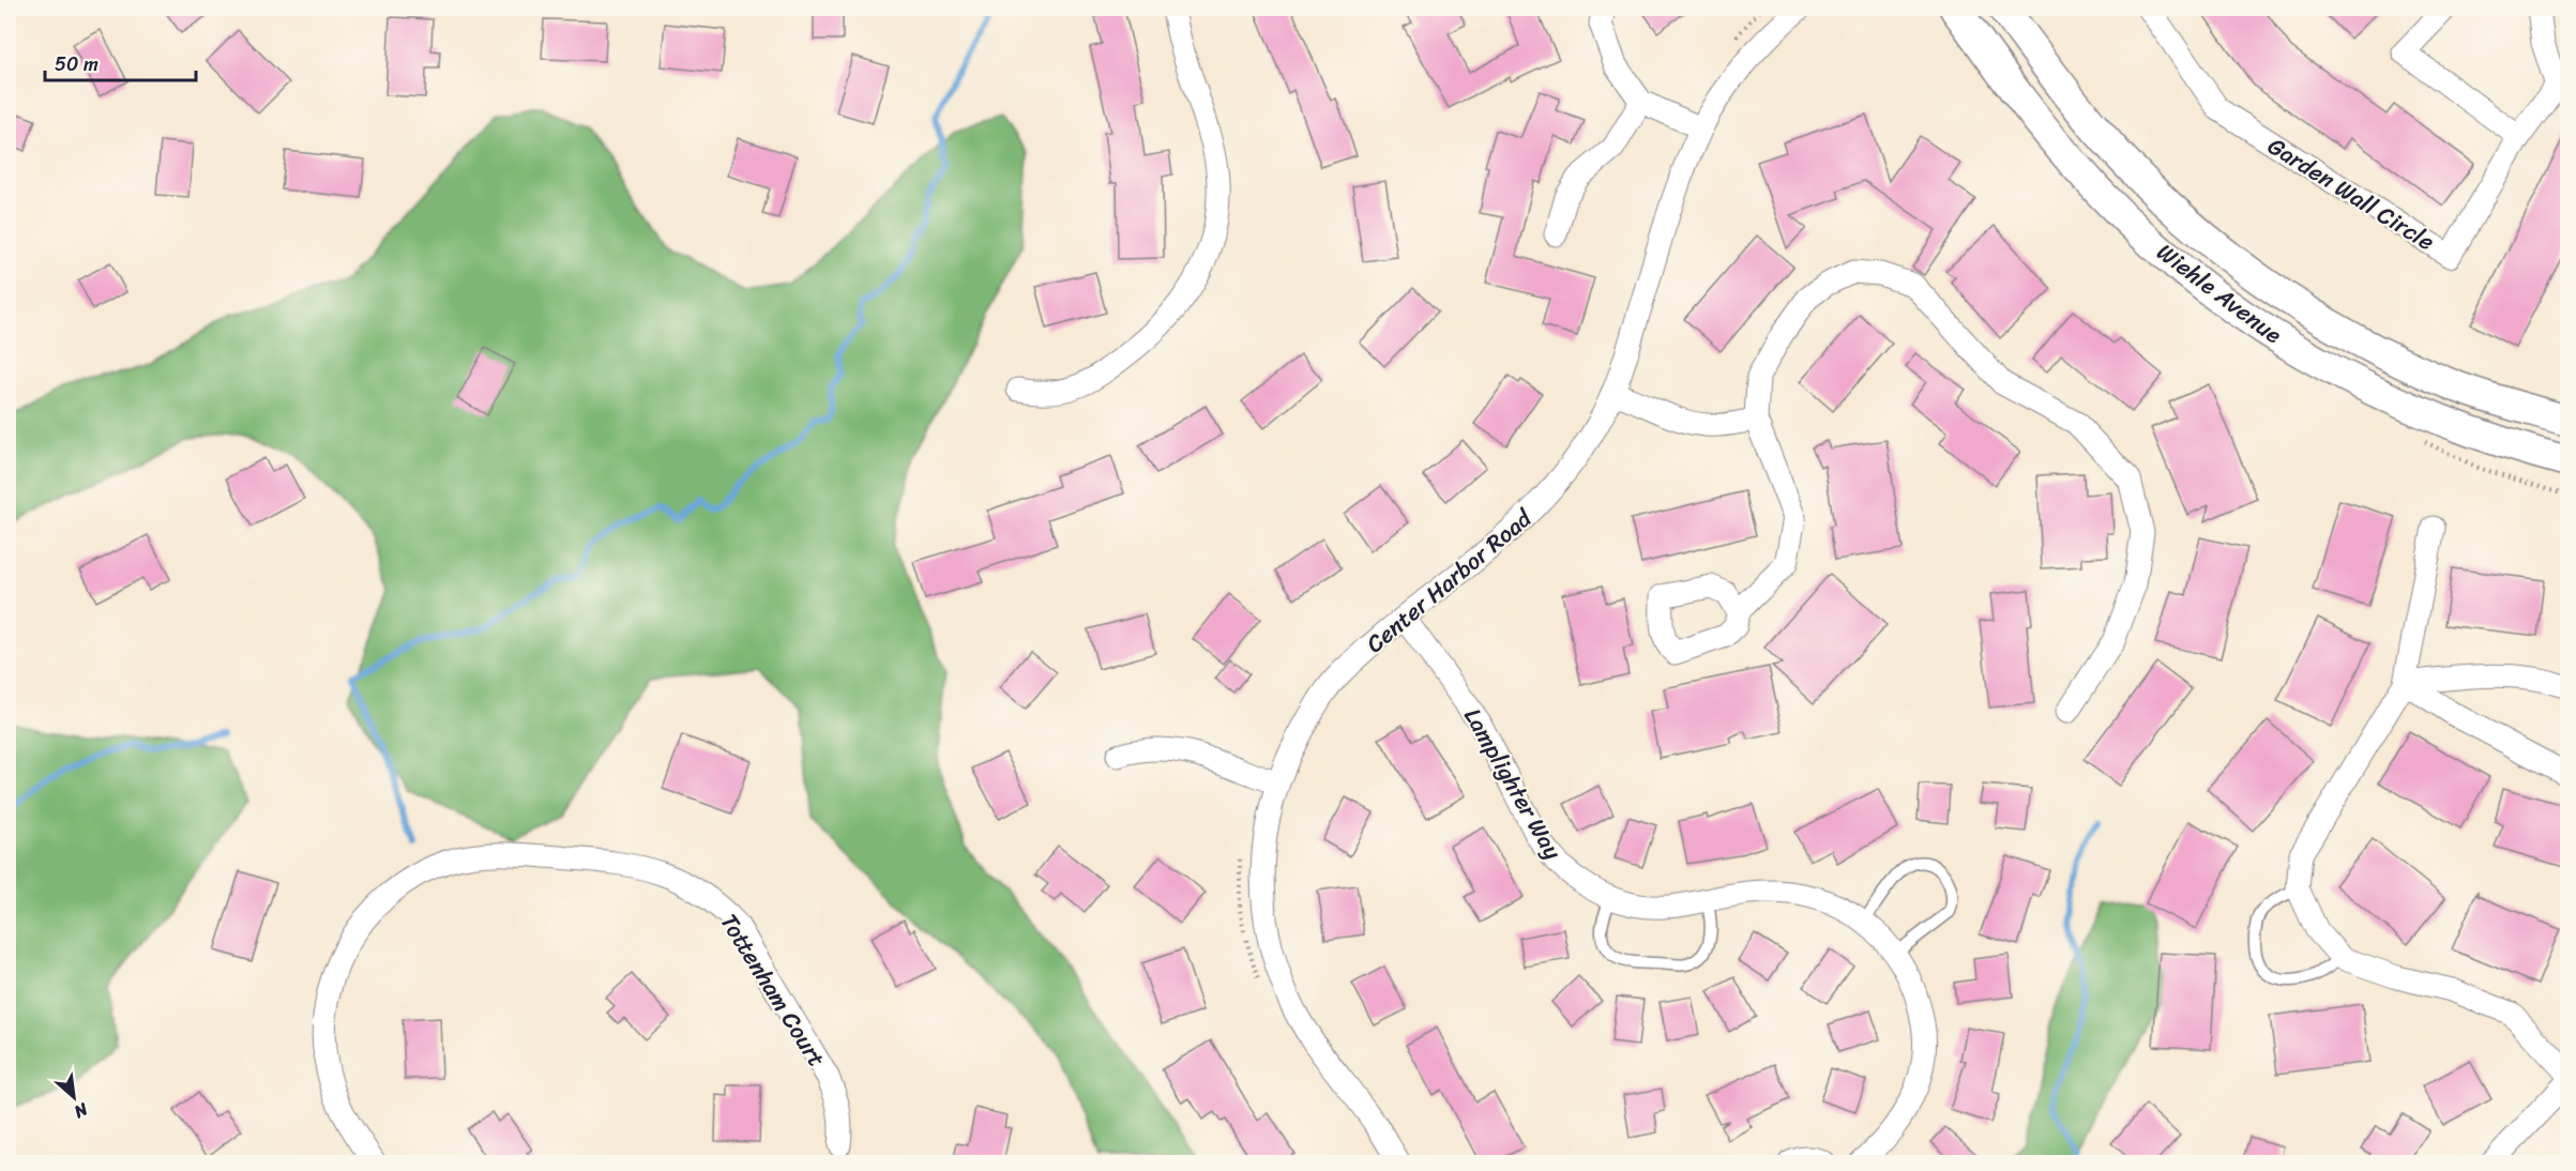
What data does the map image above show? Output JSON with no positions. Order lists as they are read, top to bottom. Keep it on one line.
{"streets":{"main road":["Wiehle Avenue"],"street":["Garden Wall Circle","Center Harbor Road","Lamplighter Way","Tottenham Court"]},"crossings":[["Center Harbor Road","Lamplighter Way"]],"scale_bar":"50 m","north":"bottom right"}
